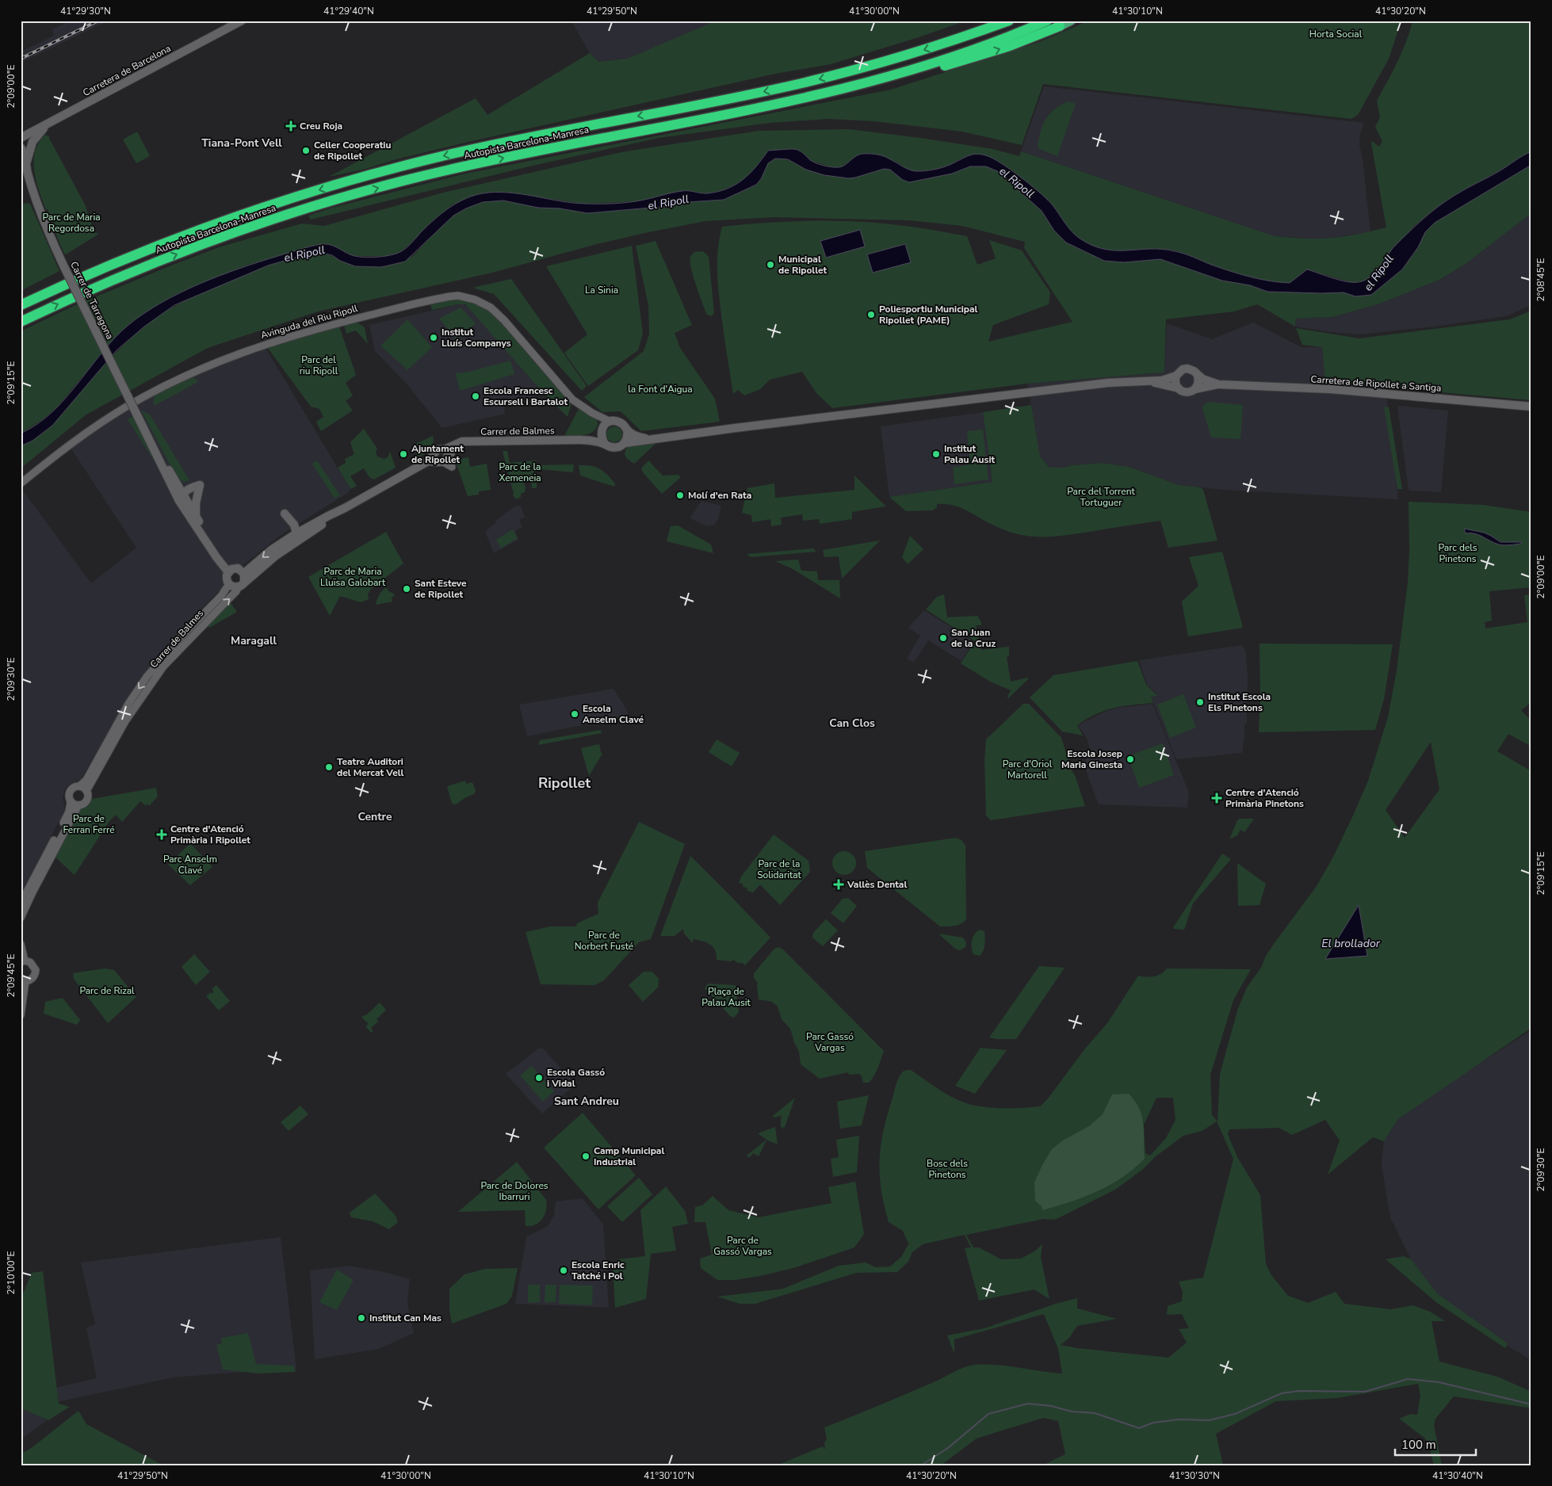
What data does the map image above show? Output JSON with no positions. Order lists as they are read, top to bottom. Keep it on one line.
{"streets":{"highway":["Autopista Barcelona-Manresa"],"main road":["Carretera de Barcelona","Carrer de Tarragona","Carretera de Ripollet a Santiga","Carrer de Balmes"],"street":["Avinguda del Riu Ripoll"]},"crossings":[["Carrer de Tarragona","Carrer de Balmes"],["Avinguda del Riu Ripoll","Carrer de Balmes"]],"districts":["Tiana-Pont Vell","Maragall","Can Clos","Ripollet","Centre","Sant Andreu"],"water":["el Ripoll","El brollador"],"parks":["Horta Social","Parc de Maria Regordosa","La Sinia","Parc del riu Ripoll","la Font d'Aigua","Parc de la Xemeneia","Parc del Torrent Tortuguer","Parc dels Pinetons","Parc de Maria Lluïsa Galobart","Parc d'Oriol Martorell","Parc de Ferran Ferré","Parc Anselm Clavé","Parc de la Solidaritat","Parc de Norbert Fusté","Parc de Rizal","Plaça de Palau Ausit","Parc Gassó Vargas","Bosc dels Pinetons","Parc de Dolores Ibarruri","Parc de Gassó Vargas"],"places":{"health":["Creu Roja","Centre d'Atenció Primària Pinetons","Centre d'Atenció Primària I Ripollet","Vallès Dental"],"other":["Celler Cooperatiu de Ripollet","Municipal de Ripollet","Poliesportiu Municipal Ripollet (PAME)","Institut Lluís Companys","Escola Francesc Escursell i Bartalot","Ajuntament de Ripollet","Institut Palau Ausit","Molí d'en Rata","Sant Esteve de Ripollet","San Juan de la Cruz","Institut Escola Els Pinetons","Escola Anselm Clavé","Escola Josep Maria Ginesta","Teatre Auditori del Mercat Vell","Escola Gassó i Vidal","Camp Municipal Industrial","Escola Enric Tatché i Pol","Institut Can Mas"]},"scale_bar":"100 m","coordinates":["41°29'30\"N","41°29'40\"N","41°29'50\"N","41°30'00\"N","41°30'10\"N","41°30'20\"N","2°09'00\"E","2°08'45\"E","2°09'15\"E","2°09'30\"E","2°09'45\"E","2°10'00\"E","41°30'30\"N","41°30'40\"N"]}
